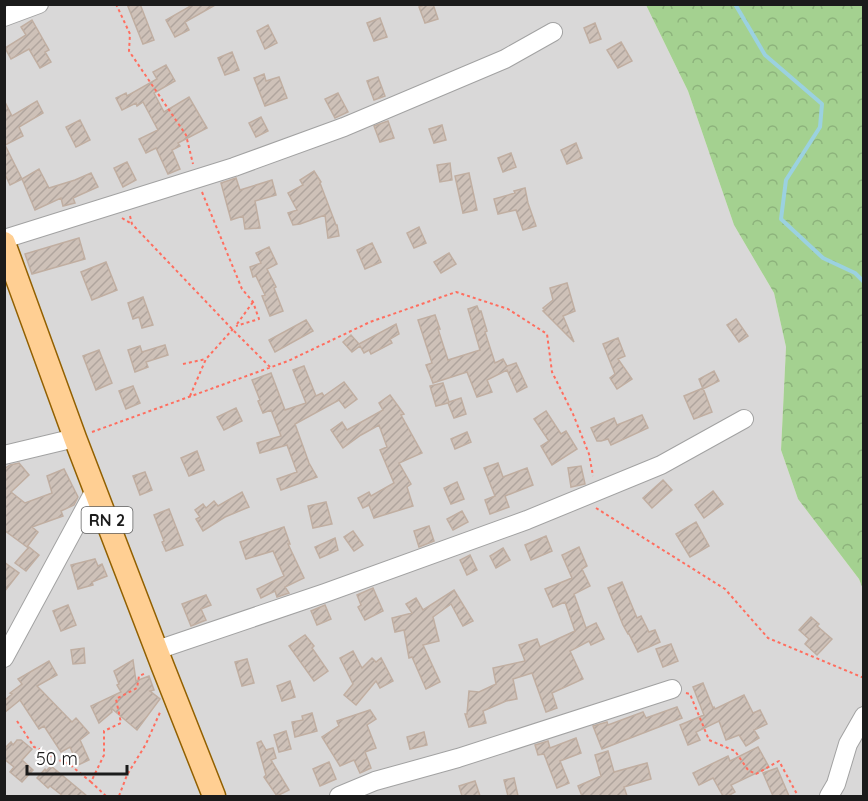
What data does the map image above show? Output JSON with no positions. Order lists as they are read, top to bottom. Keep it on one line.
{"streets":{"main road":["RN 2"]},"scale_bar":"50 m"}
